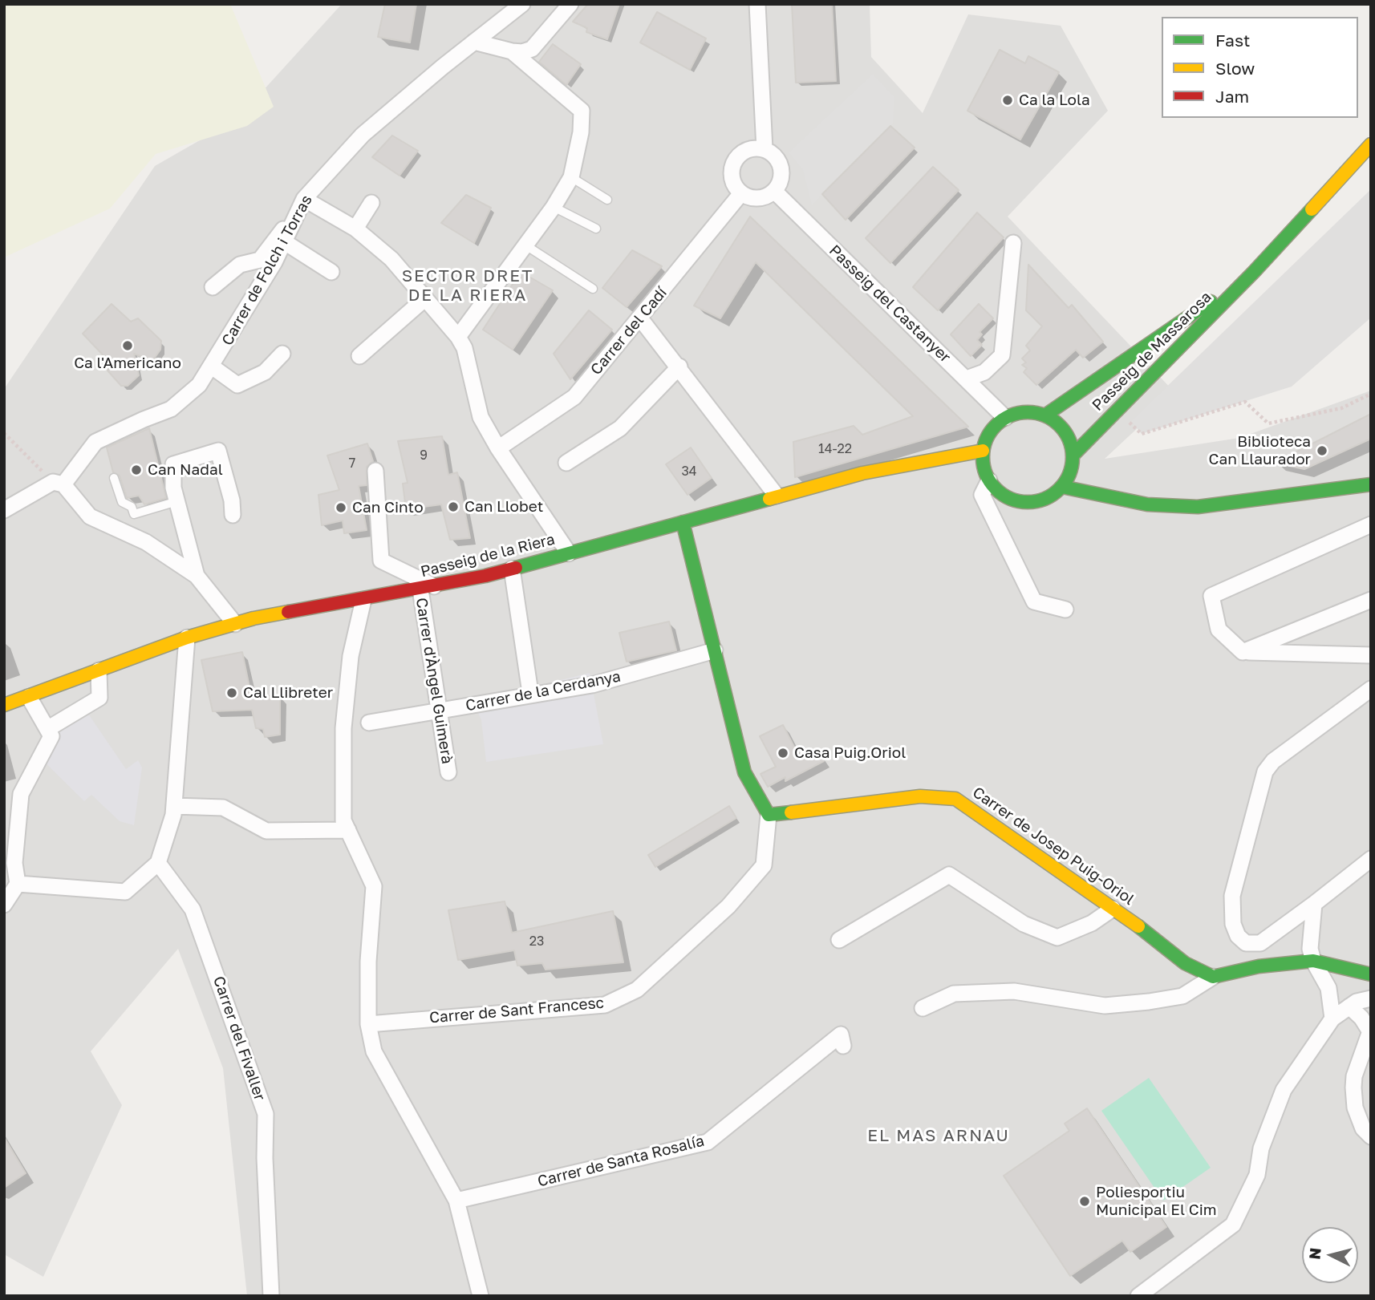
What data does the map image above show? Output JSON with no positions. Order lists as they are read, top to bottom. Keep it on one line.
{"streets":{"street":["Carrer de Folch i Torras","Passeig del Castanyer","Carrer del Cadí","Passeig de Massarosa","Passeig de la Riera","Carrer d'Àngel Guimerà","Carrer de la Cerdanya","Carrer de Josep Puig-Oriol","Carrer de Sant Francesc","Carrer del Fivaller","Carrer de Santa Rosalía"]},"crossings":[["Passeig del Castanyer","Carrer del Cadí"],["Passeig del Castanyer","Passeig de Massarosa"],["Passeig del Castanyer","Passeig de la Riera"],["Passeig de Massarosa","Passeig de la Riera"],["Passeig de la Riera","Carrer d'Àngel Guimerà"],["Carrer d'Àngel Guimerà","Carrer de la Cerdanya"],["Carrer de Josep Puig-Oriol","Carrer de Sant Francesc"]],"districts":["SECTOR DRET DE LA RIERA","EL MAS ARNAU"],"places":["Ca la Lola","Ca l'Americano","Biblioteca Can Llaurador","Can Nadal","Can Llobet","Can Cinto","Cal Llibreter","Casa Puig.Oriol","Poliesportiu Municipal El Cim"],"house_numbers":["14-22","9","7","34","23"],"legend":["Fast","Slow","Jam"],"north":"left"}
